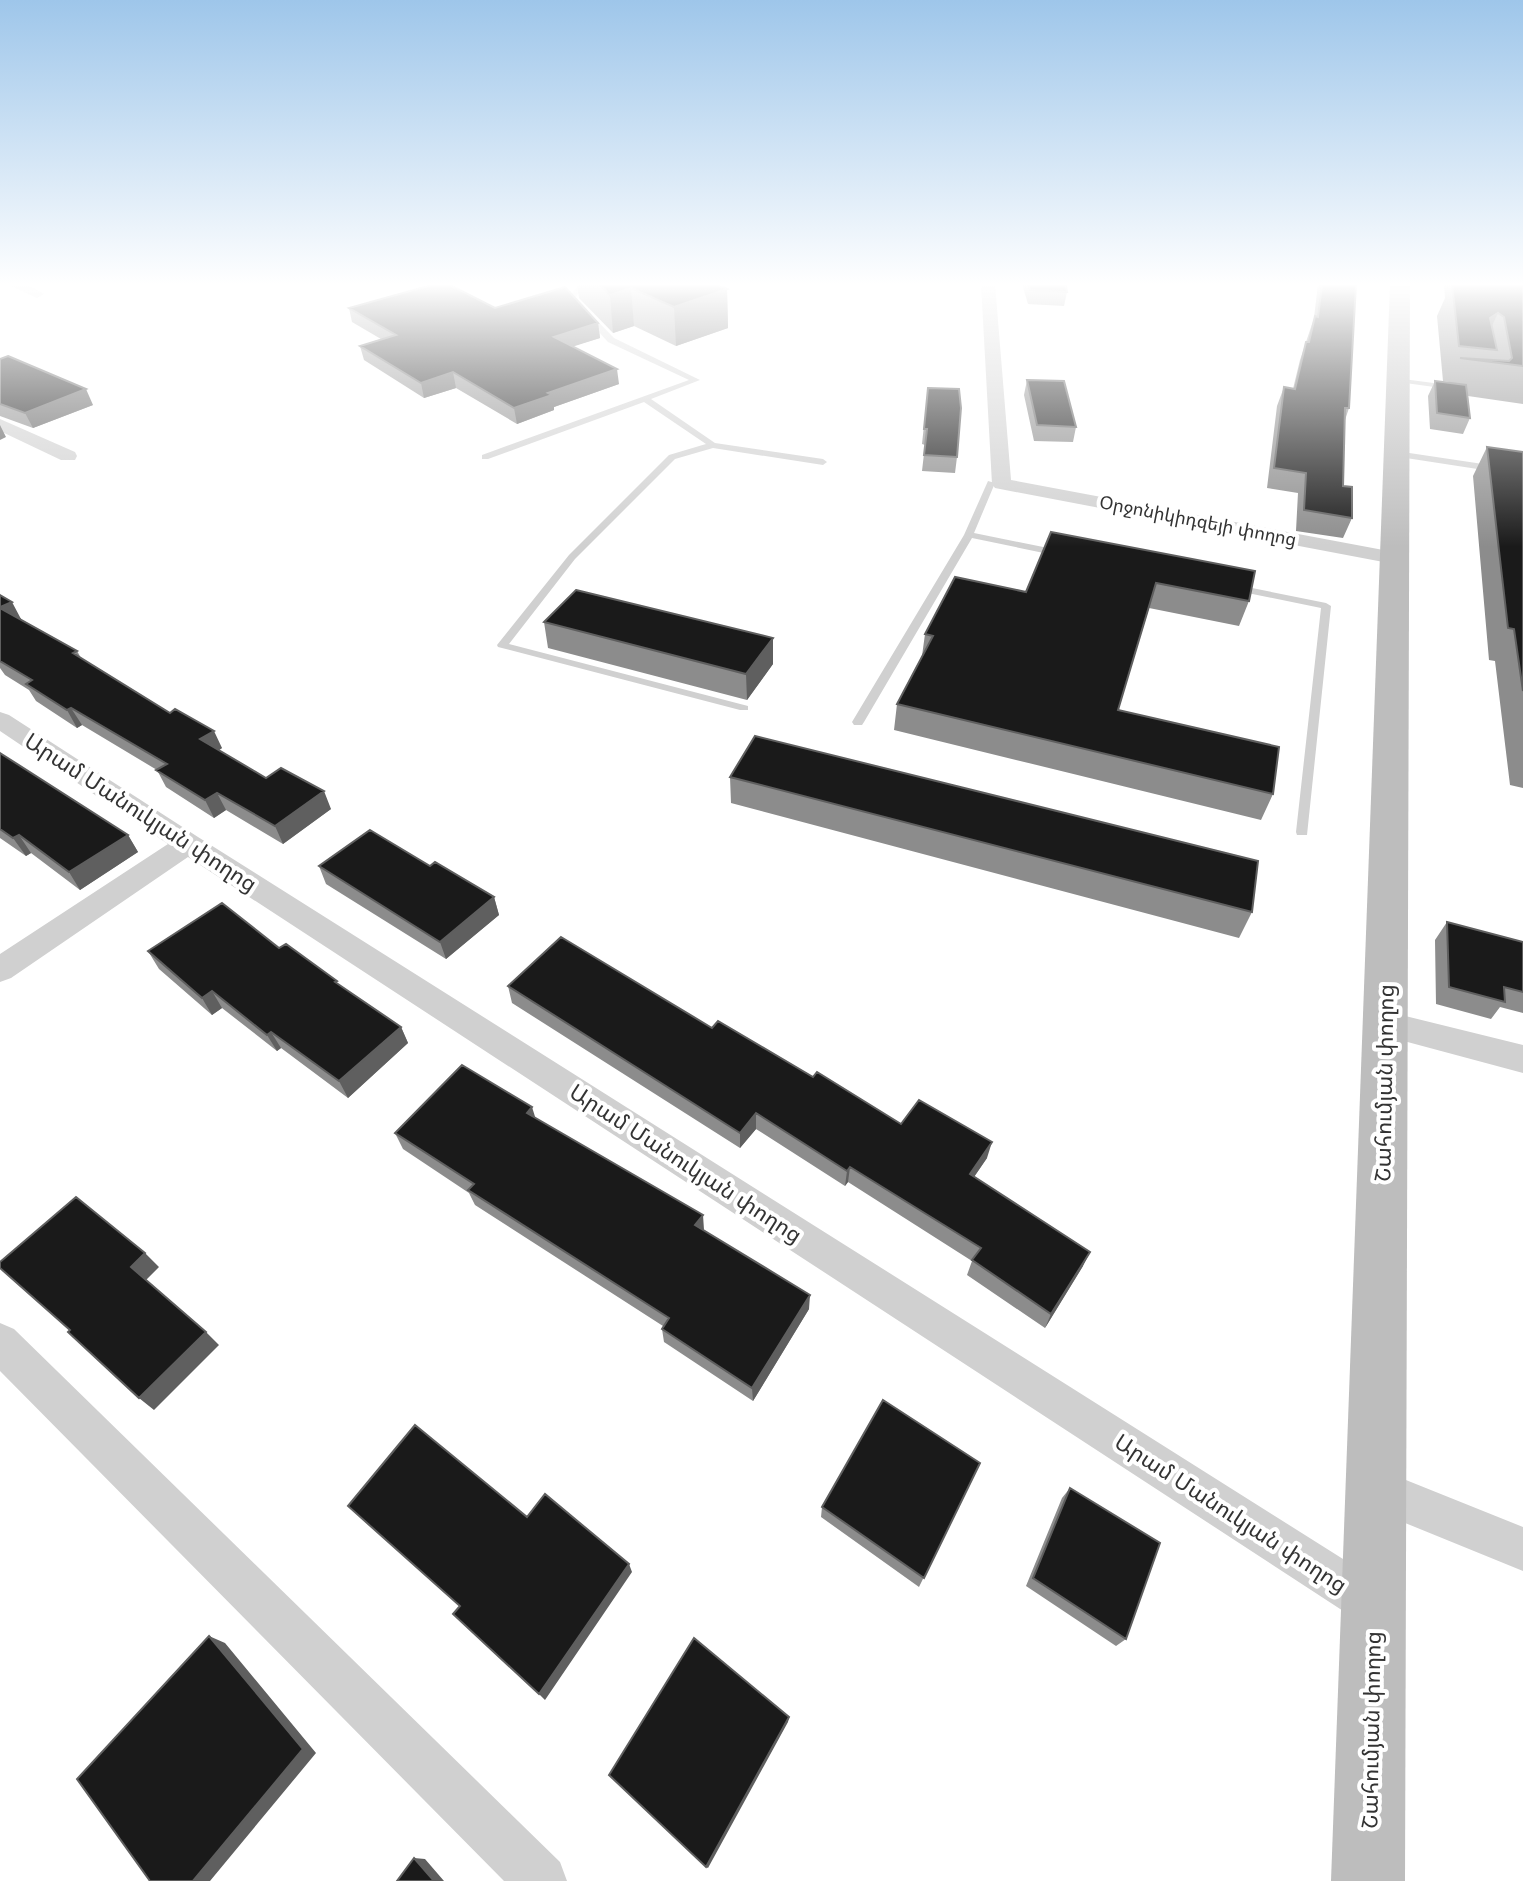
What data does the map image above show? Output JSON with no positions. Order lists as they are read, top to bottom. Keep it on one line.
{"streets":{"main road":["Շահումյան փողոց"],"street":["Օրջոնիկիդզեյի փողոց","Արամ Մանուկյան փողոց"]},"crossings":[["Օրջոնիկիդզեյի փողոց","Շահումյան փողոց"],["Արամ Մանուկյան փողոց","Շահումյան փողոց"]]}
